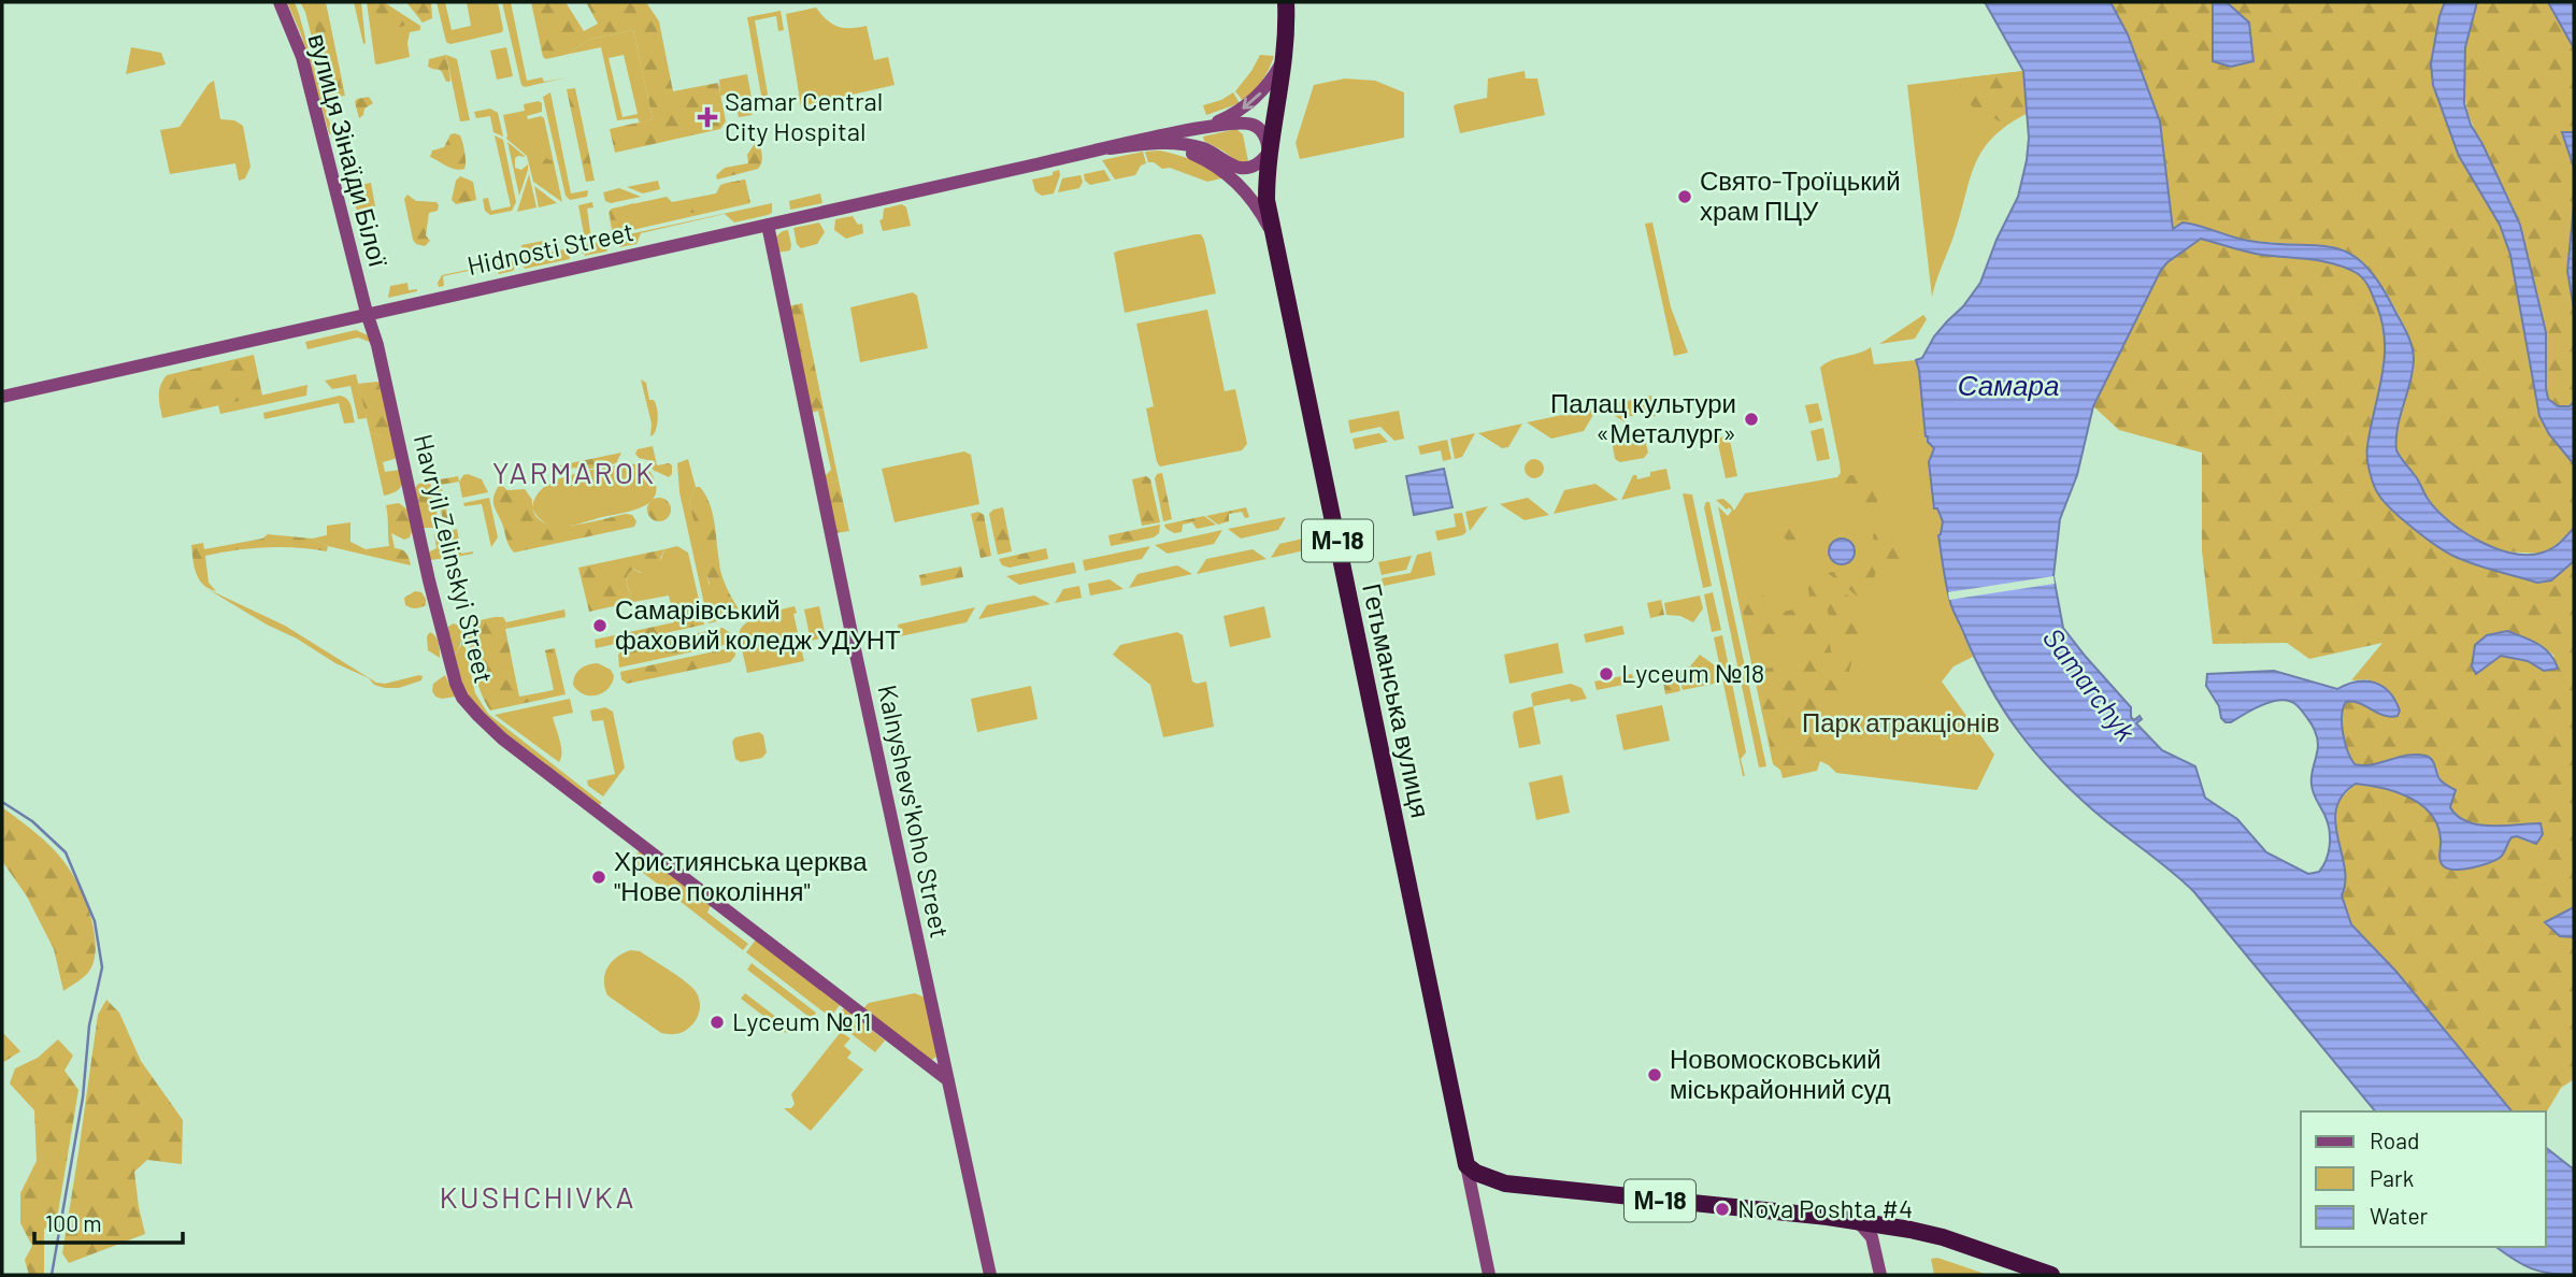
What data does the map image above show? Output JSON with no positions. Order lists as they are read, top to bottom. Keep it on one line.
{"streets":{"highway":["М-18","Гетьманська вулиця"],"street":["вулиця Зінаїди Білої","Hidnosti Street","Havryil Zelinskyi Street","Kalnyshevsʹkoho Street"]},"crossings":[["вулиця Зінаїди Білої","Hidnosti Street"],["вулиця Зінаїди Білої","Havryil Zelinskyi Street"],["Hidnosti Street","Havryil Zelinskyi Street"],["Hidnosti Street","Гетьманська вулиця"],["Hidnosti Street","Kalnyshevsʹkoho Street"],["М-18","Гетьманська вулиця"],["Havryil Zelinskyi Street","Kalnyshevsʹkoho Street"]],"districts":["YARMAROK","KUSHCHIVKA"],"water":["Самара","Samarchyk"],"parks":["Парк атракціонів"],"places":{"health":["Samar Central City Hospital"],"other":["Свято-Троїцький храм ПЦУ","Палац культури «Металург»","Самарівський фаховий коледж УДУНТ","Lyceum №18","Християнська церква \"Нове покоління\"","Lyceum №11","Новомосковський міськрайонний суд","Nova Poshta #4"]},"legend":["Road","Park","Water"],"scale_bar":"100 m"}
